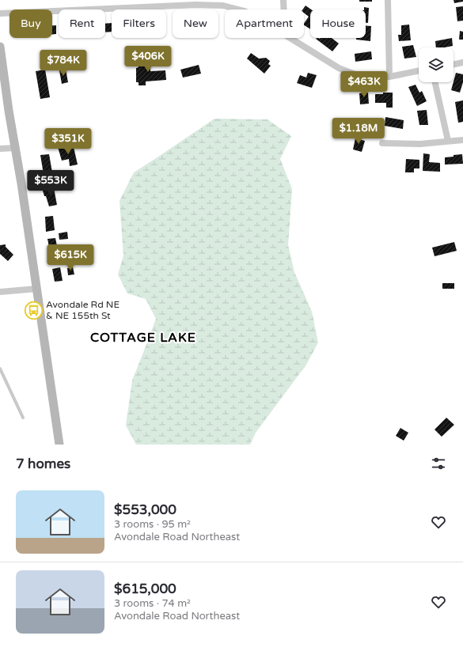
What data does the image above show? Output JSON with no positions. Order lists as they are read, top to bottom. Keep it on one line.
{"districts":["COTTAGE LAKE"],"places":{"bus stop":["Avondale Rd NE & NE 155th St"]},"page":{"chip":["Buy","Rent","Filters","New","Apartment","House"],"price":["$406K","$784K","$463K","$1.18M","$351K","$553K","$615K"],"heading":"7 homes","list":[{"name":"$553,000","note":"3 rooms · 95 m² · Avondale Road Northeast"},{"name":"$615,000","note":"3 rooms · 74 m² · Avondale Road Northeast"}]}}
